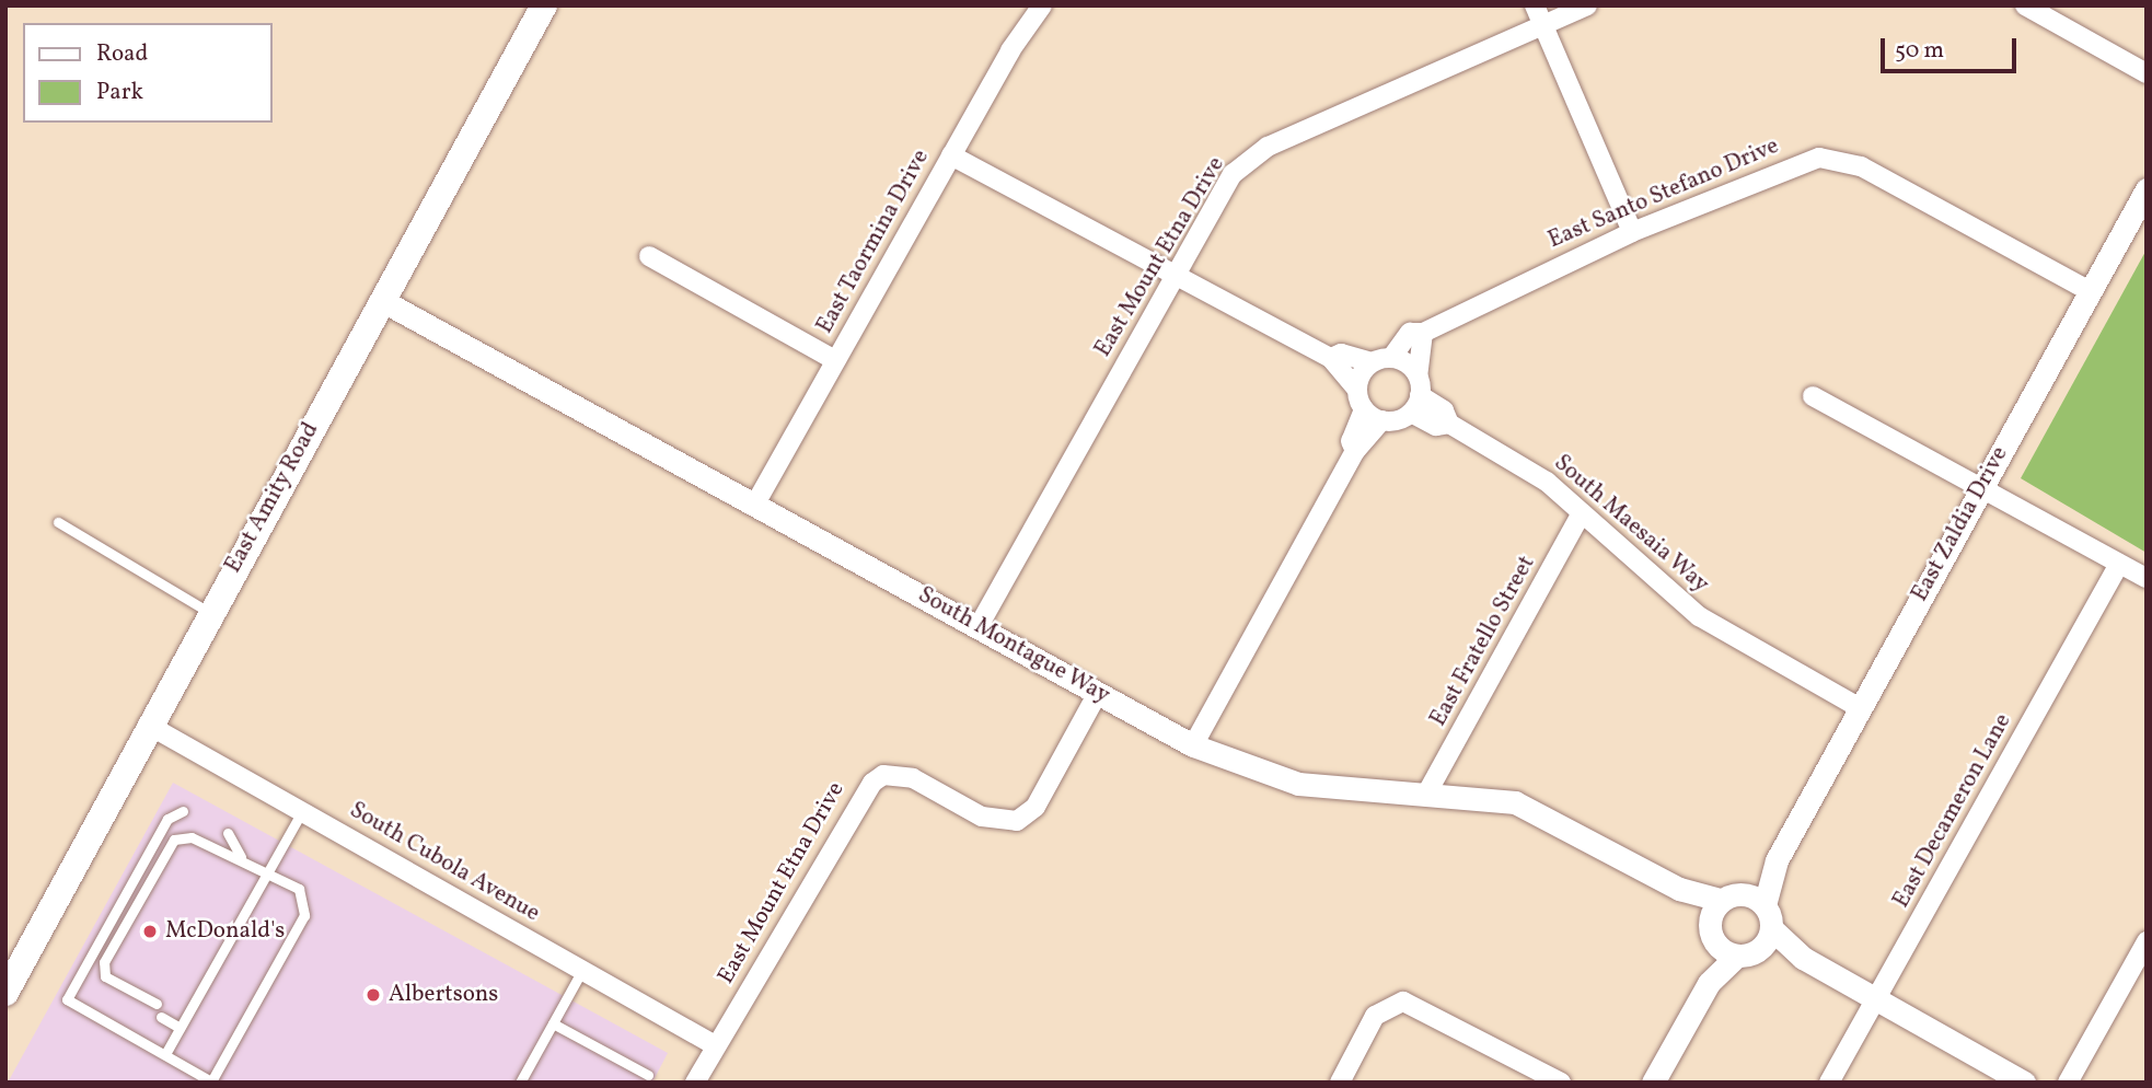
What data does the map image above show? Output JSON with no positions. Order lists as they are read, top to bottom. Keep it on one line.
{"streets":{"main road":["East Amity Road"],"street":["East Santo Stefano Drive","East Taormina Drive","East Mount Etna Drive","South Maesaia Way","East Zaldia Drive","East Fratello Street","South Montague Way","East Decameron Lane","South Cubola Avenue"]},"crossings":[["East Santo Stefano Drive","South Maesaia Way"],["East Santo Stefano Drive","East Zaldia Drive"],["East Taormina Drive","South Montague Way"],["East Mount Etna Drive","South Montague Way"],["East Mount Etna Drive","South Cubola Avenue"],["East Amity Road","South Montague Way"],["East Amity Road","South Cubola Avenue"],["South Maesaia Way","East Zaldia Drive"],["South Maesaia Way","East Fratello Street"],["East Zaldia Drive","South Montague Way"],["East Fratello Street","South Montague Way"]],"places":["McDonald's","Albertsons"],"legend":["Road","Park"],"scale_bar":"50 m"}
